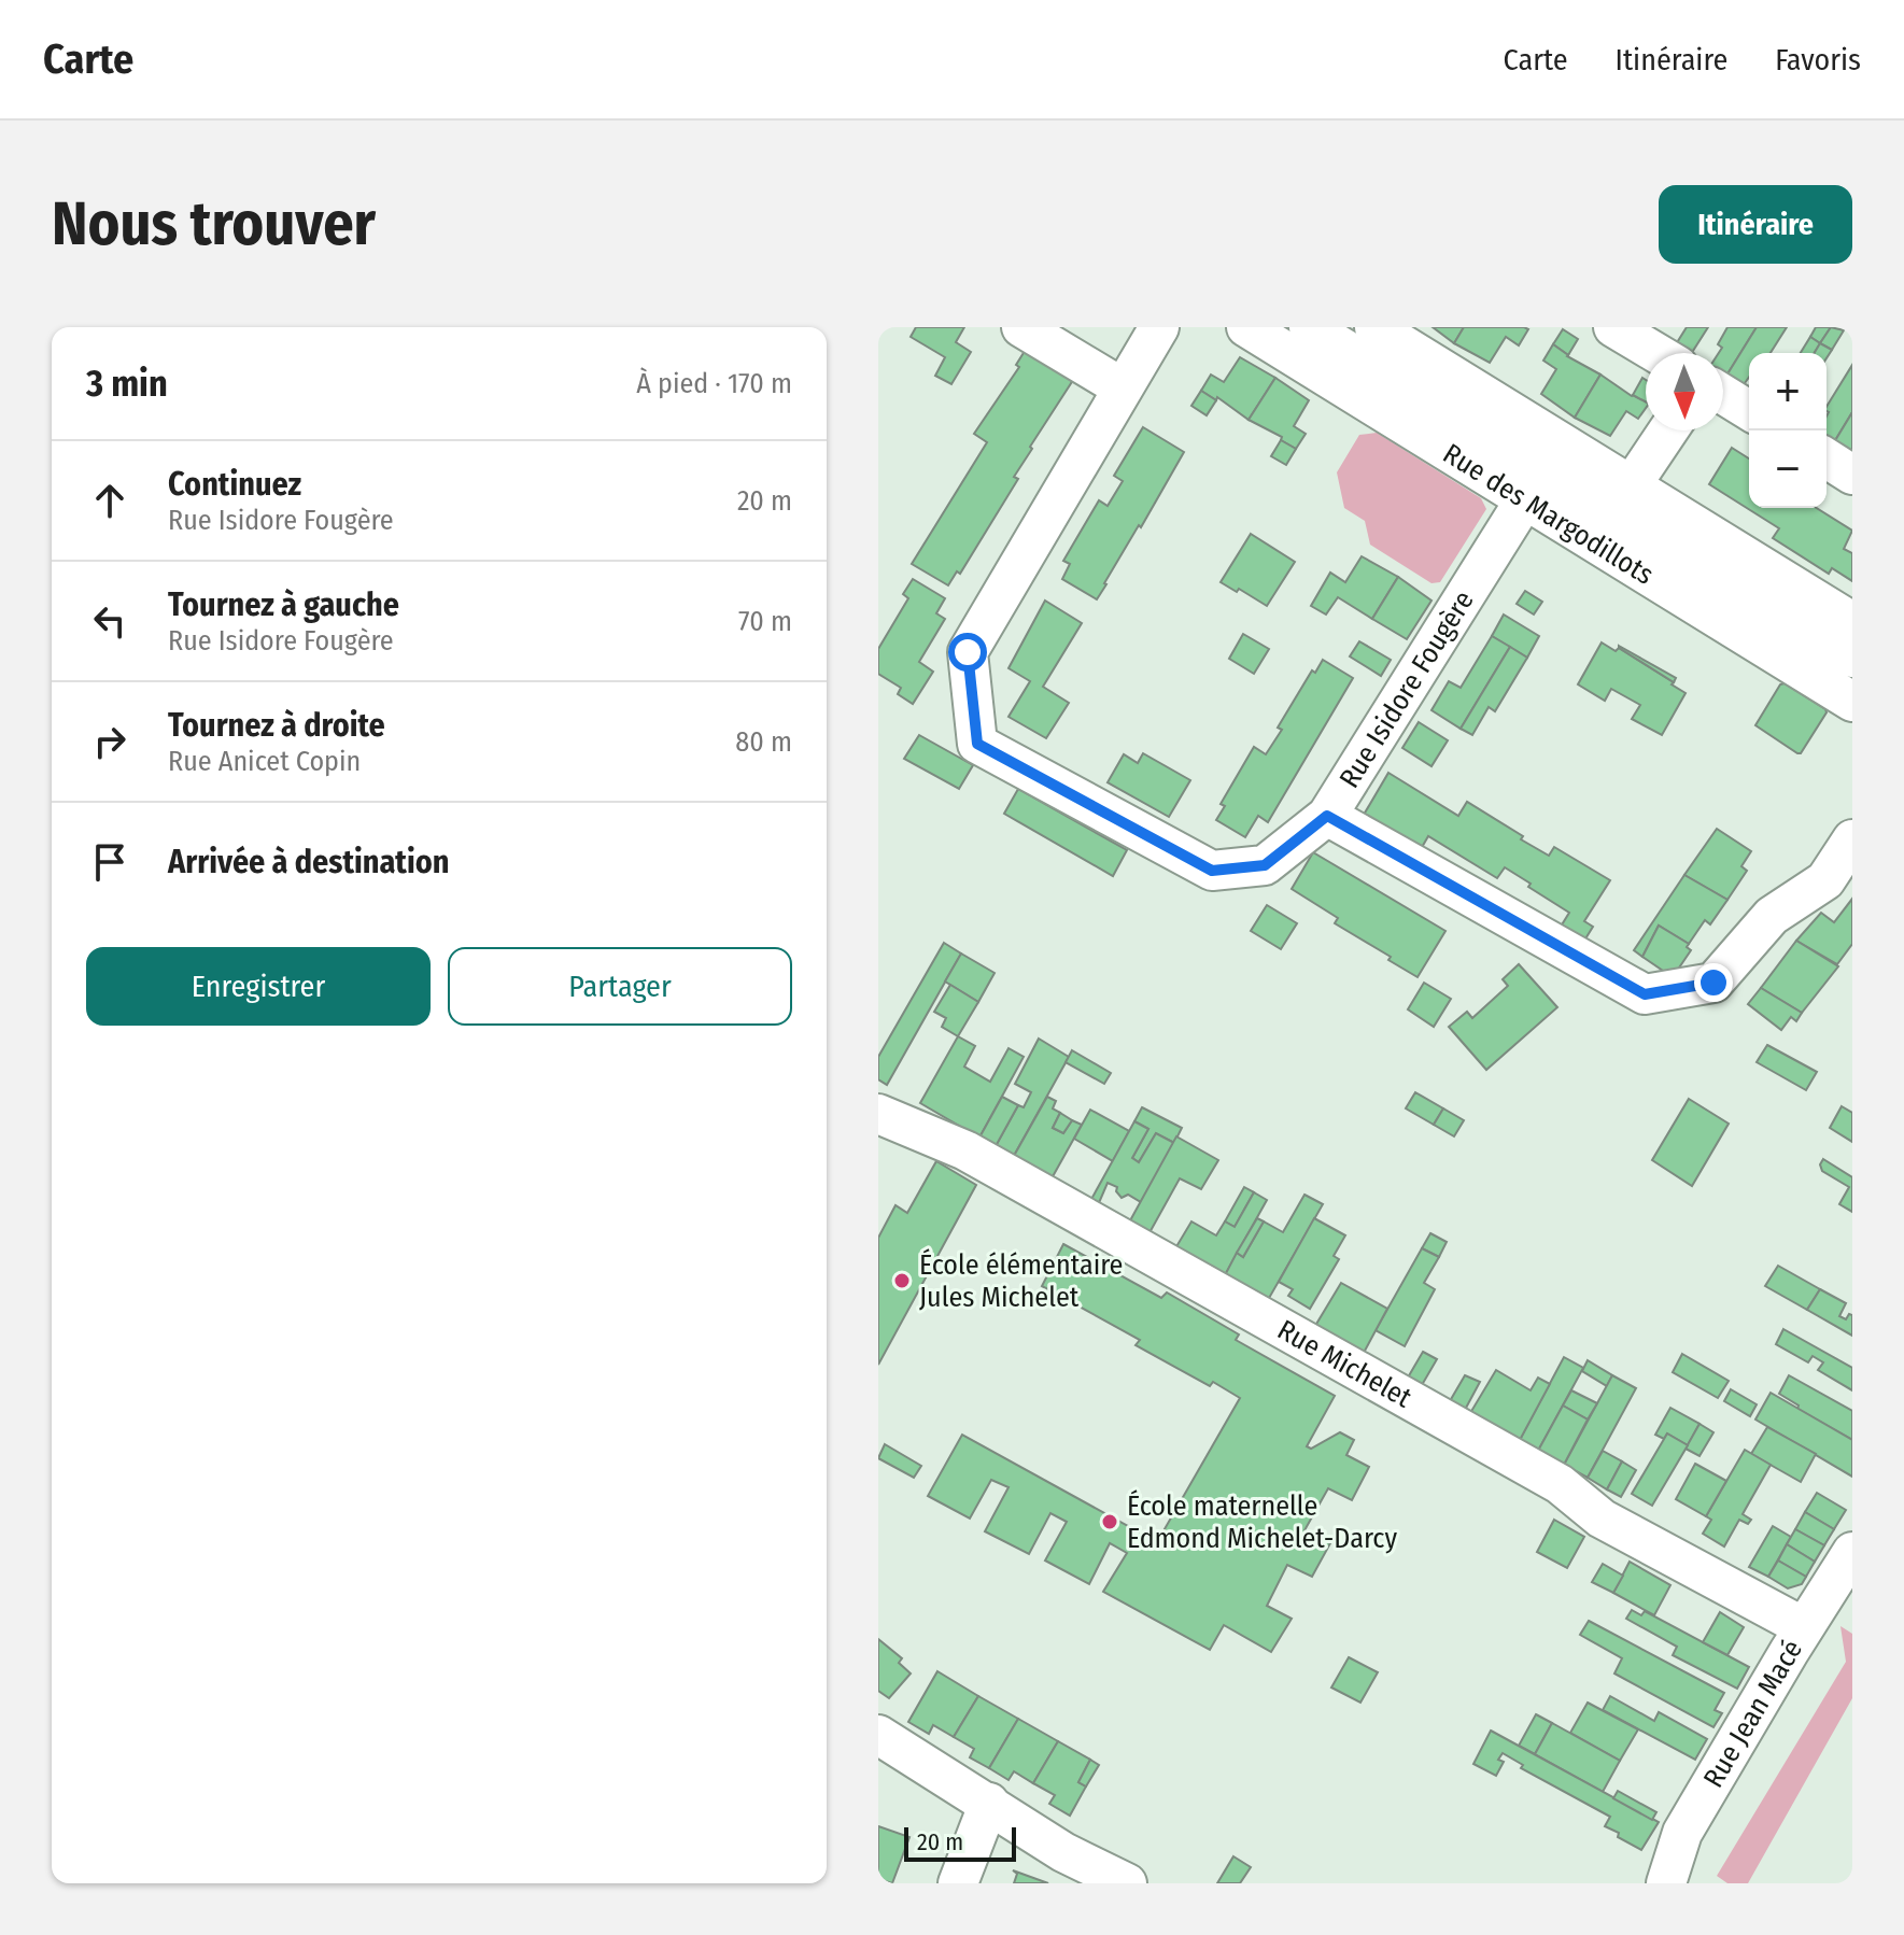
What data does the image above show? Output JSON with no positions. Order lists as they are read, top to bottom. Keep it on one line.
{"streets":{"street":["Rue des Margodillots","Rue Isidore Fougère","Rue Michelet","Rue Jean Macé"]},"crossings":[["Rue des Margodillots","Rue Isidore Fougère"],["Rue Michelet","Rue Jean Macé"]],"places":["École élémentaire Jules Michelet","École maternelle Edmond Michelet-Darcy"],"scale_bar":"20 m","north":"bottom","page":{"header":"Carte","nav":["Carte","Itinéraire","Favoris"],"buttons":["Itinéraire",["Enregistrer","Partager"]],"title":"Nous trouver","heading":["3 min","À pied · 170 m"],"map_buttons":["+","−"],"list":[["Continuez","Rue Isidore Fougère","20 m"],["Tournez à gauche","Rue Isidore Fougère","70 m"],["Tournez à droite","Rue Anicet Copin","80 m"],"Arrivée à destination"],"scale":"20 m"}}
